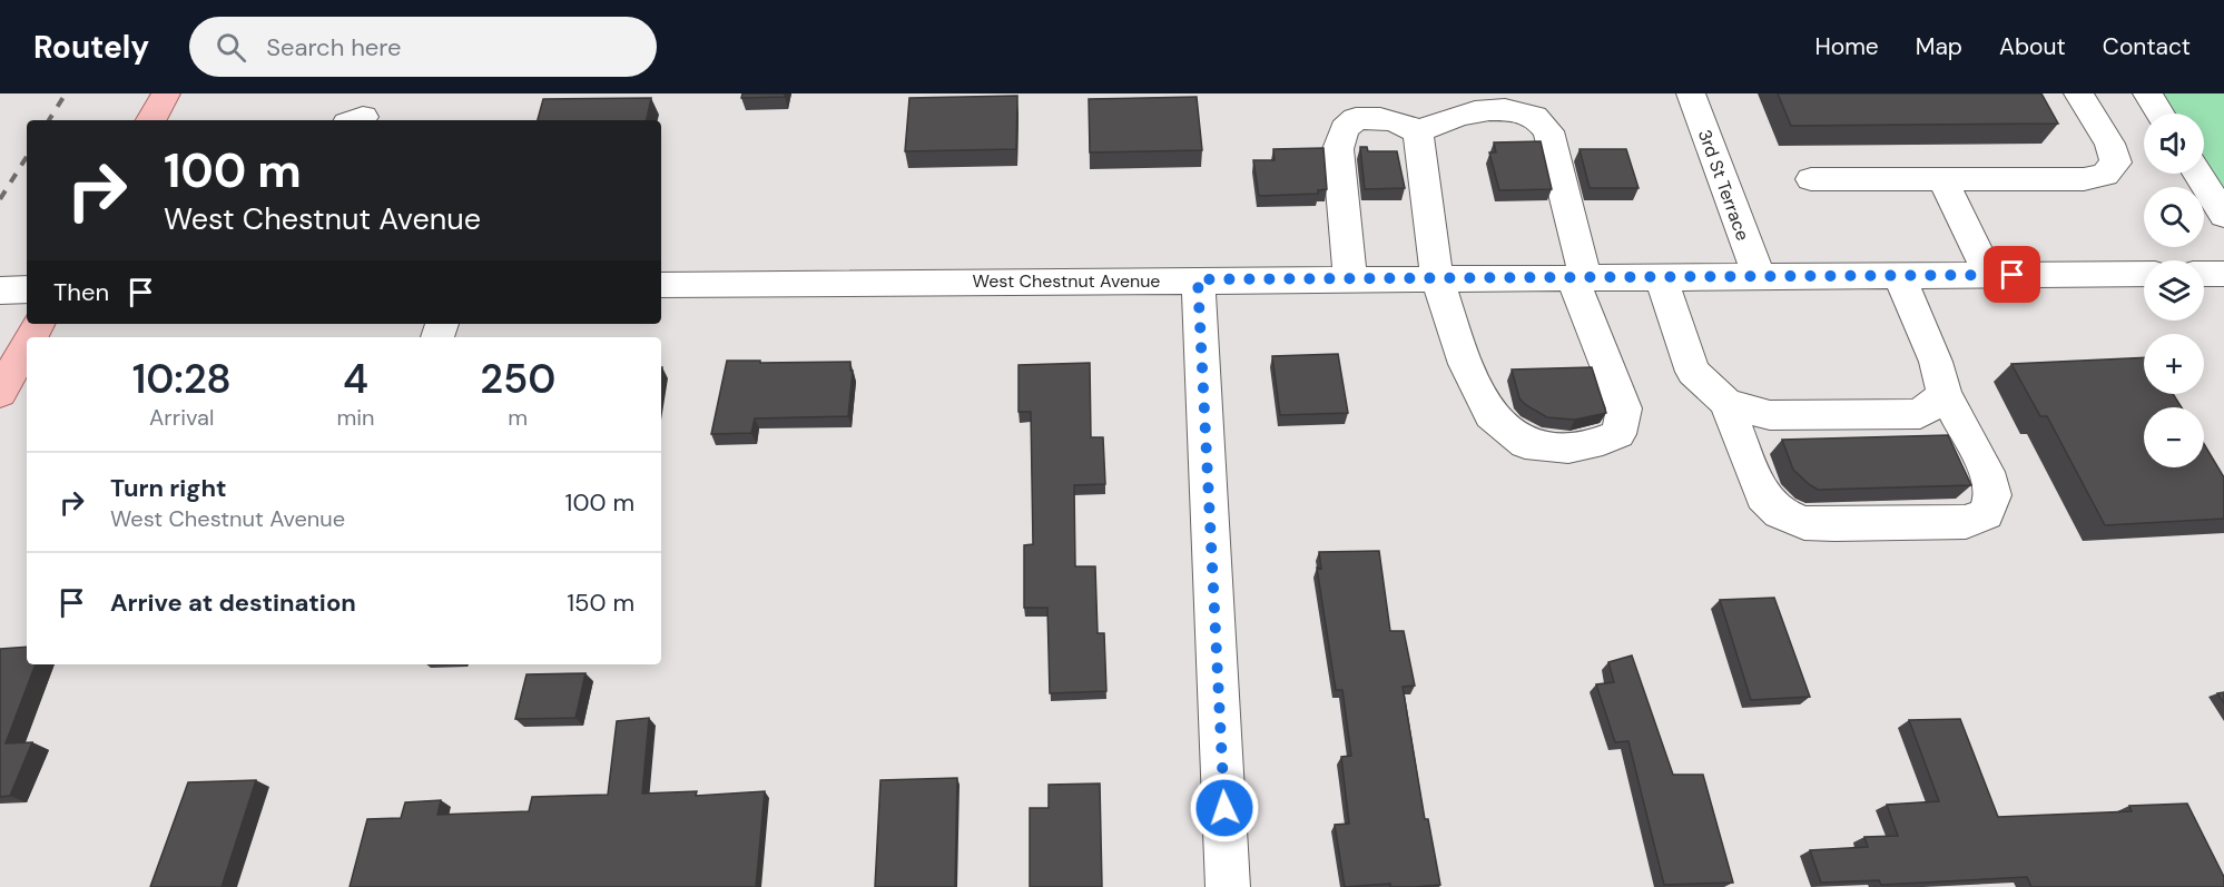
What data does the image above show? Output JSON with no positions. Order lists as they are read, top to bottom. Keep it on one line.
{"streets":{"street":["3rd St Terrace","West Chestnut Avenue"]},"crossings":[["3rd St Terrace","West Chestnut Avenue"]],"page":{"header":"Routely","search":"Search here","nav":["Home","Map","About","Contact"],"map_buttons":["+","−"],"turn":["100 m","West Chestnut Avenue"],"then":"Then","eta":["10:28","Arrival","4","min","250","m"],"list":[{"name":"Turn right","note":"West Chestnut Avenue","value":"100 m"},{"name":"Arrive at destination","value":"150 m"}]}}
